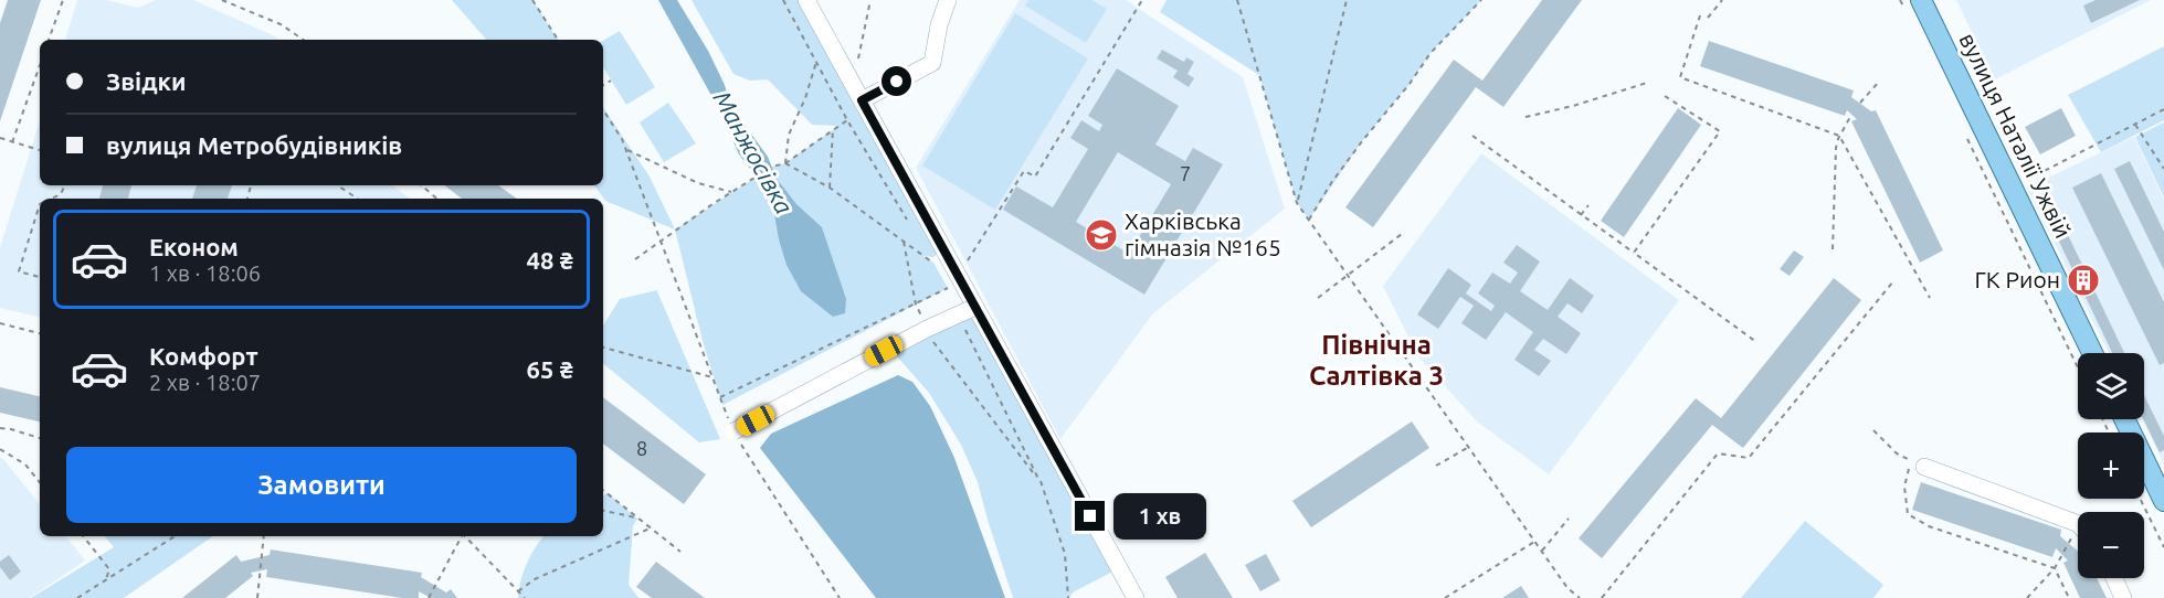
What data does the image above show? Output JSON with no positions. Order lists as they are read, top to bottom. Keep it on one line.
{"streets":{"main road":["вулиця Наталії Ужвій"]},"districts":["Північна Салтівка 3"],"water":["Манжосівка"],"places":{"school or university":["Харківська гімназія №165"],"building":["ГК Рион"]},"house_numbers":["7","8"],"page":{"banner":["Звідки","вулиця Метробудівників"],"list":[{"name":"Економ","note":"1 хв · 18:06","value":"48 ₴"},{"name":"Комфорт","note":"2 хв · 18:07","value":"65 ₴"}],"map_buttons":["+","−"],"buttons":"Замовити","bubble":"1 хв"}}
